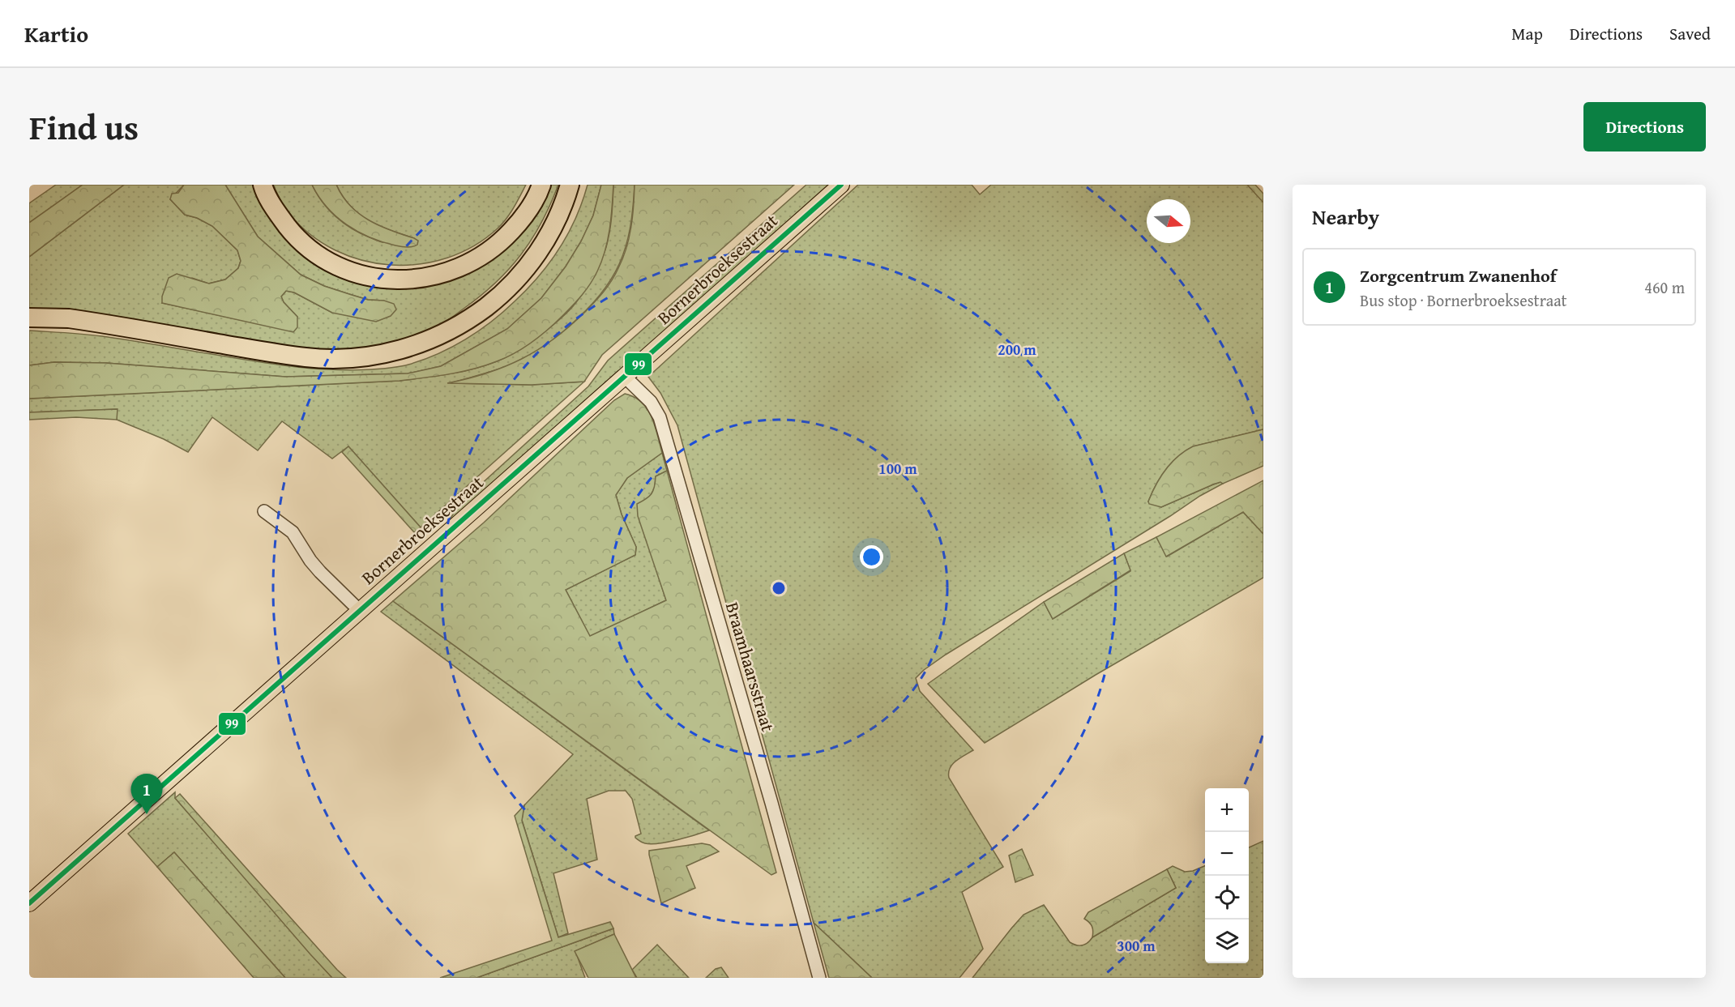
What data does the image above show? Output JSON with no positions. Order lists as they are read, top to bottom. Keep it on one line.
{"streets":{"main road":["Bornerbroeksestraat"],"street":["Braamhaarsstraat"]},"crossings":[["Bornerbroeksestraat","Braamhaarsstraat"]],"lines":["transit line 99"],"north":"right","page":{"header":"Kartio","nav":["Map","Directions","Saved"],"title":"Find us","buttons":"Directions","heading":"Nearby","list":[{"mark":"1","name":"Zorgcentrum Zwanenhof","note":"Bus stop · Bornerbroeksestraat","value":"460 m"}],"pins":"1","map_buttons":["+","−"]},"rings":["200 m","100 m","300 m"]}
